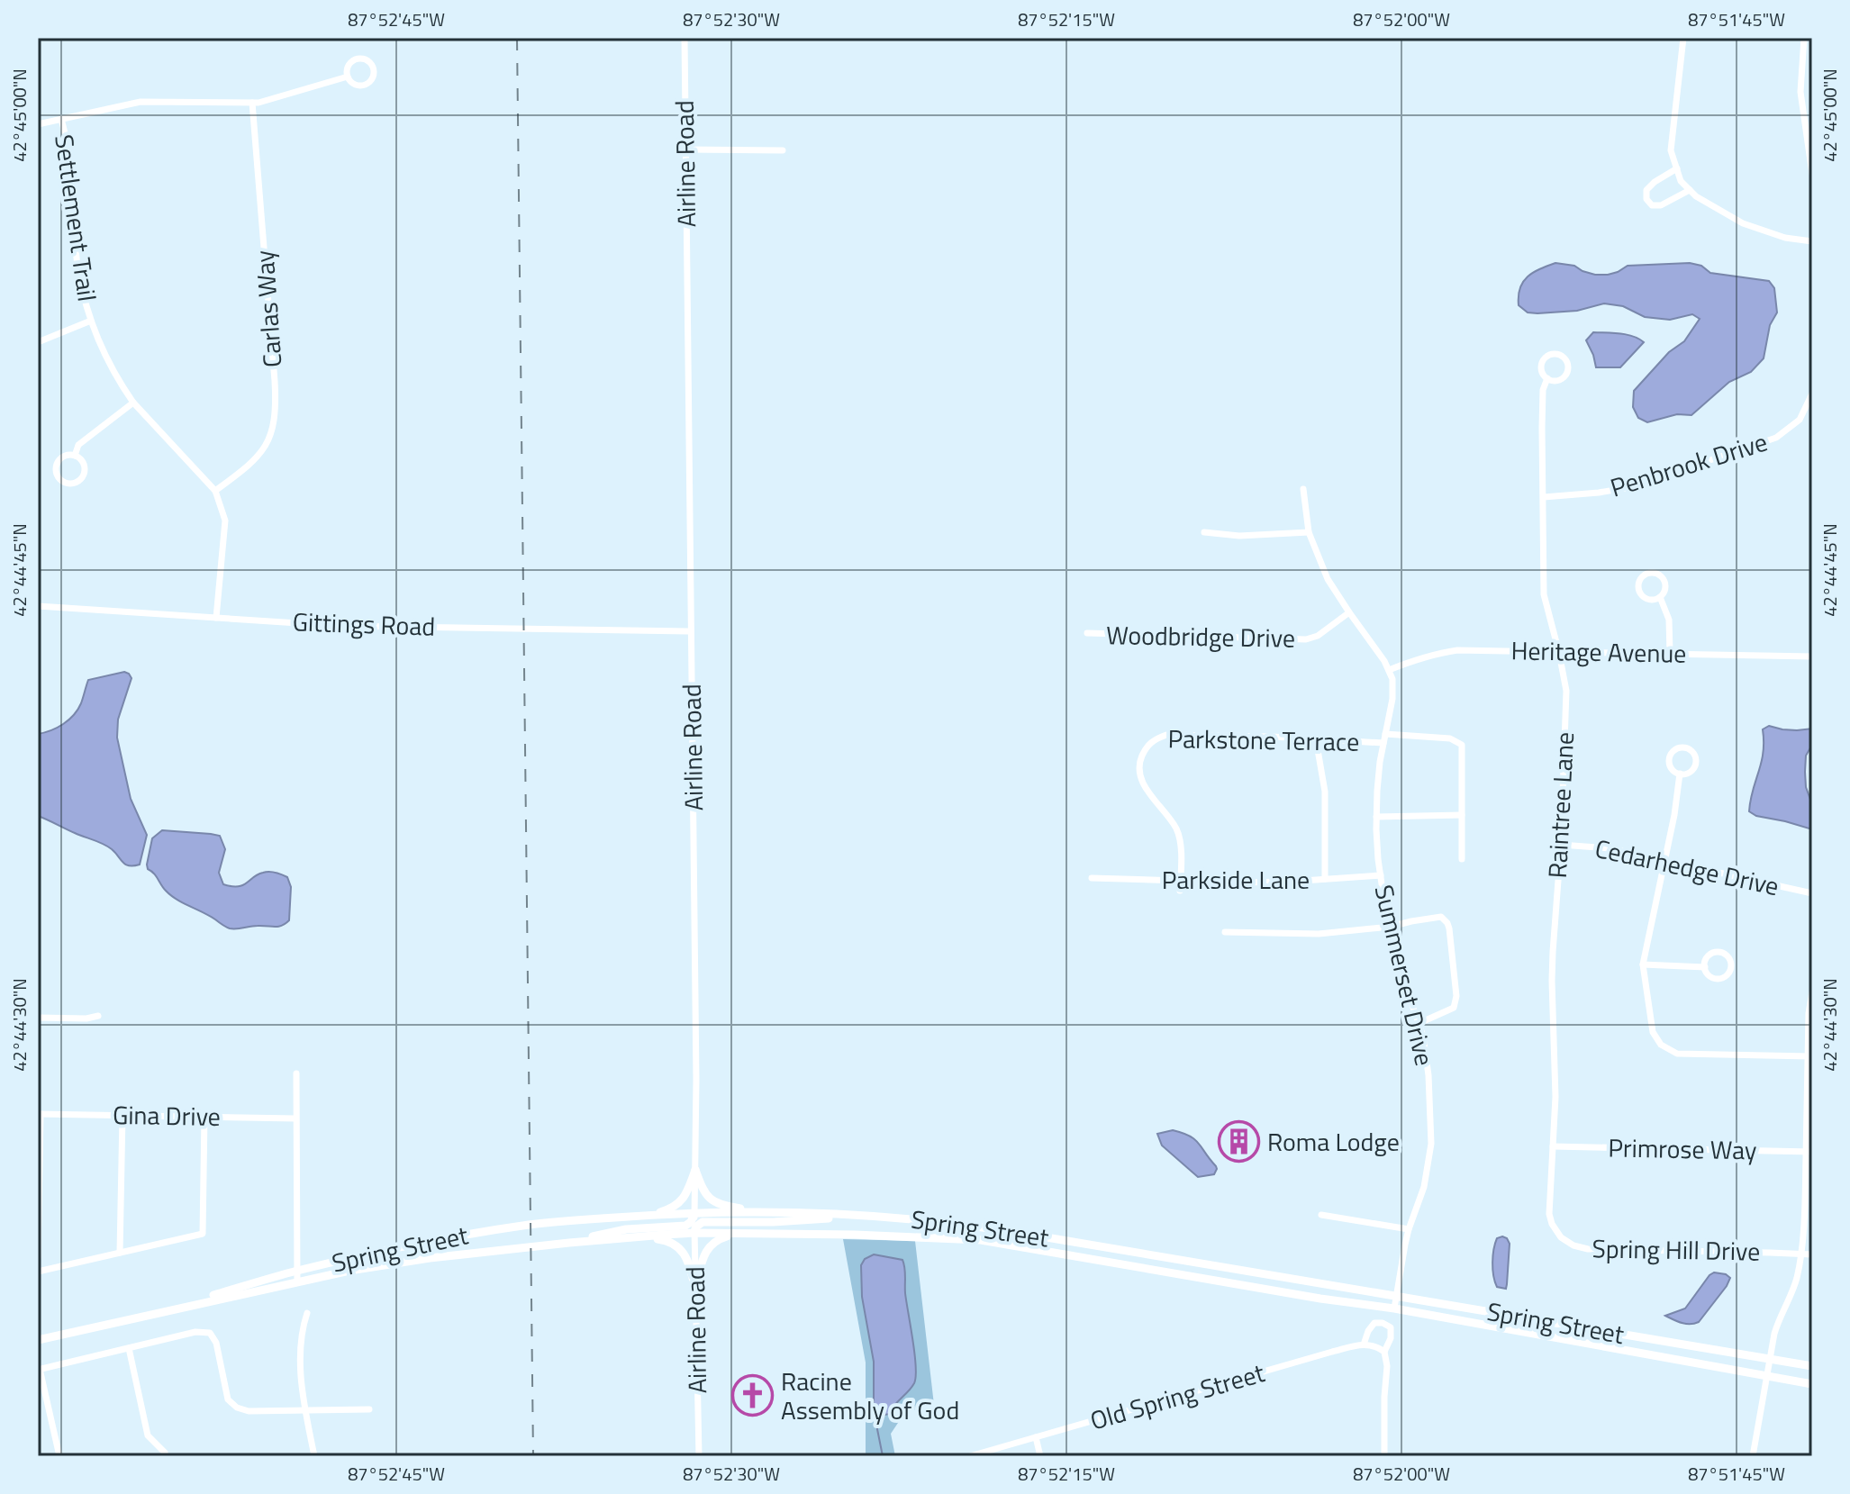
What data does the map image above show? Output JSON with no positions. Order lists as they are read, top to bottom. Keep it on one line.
{"streets":{"main road":["Spring Street"],"street":["Airline Road","Settlement Trail","Carlas Way","Penbrook Drive","Gittings Road","Woodbridge Drive","Heritage Avenue","Parkstone Terrace","Raintree Lane","Cedarhedge Drive","Parkside Lane","Summerset Drive","Gina Drive","Primrose Way","Spring Hill Drive","Old Spring Street"]},"crossings":[["Airline Road","Gittings Road"],["Airline Road","Spring Street"],["Settlement Trail","Carlas Way"],["Settlement Trail","Gittings Road"],["Penbrook Drive","Raintree Lane"],["Woodbridge Drive","Summerset Drive"],["Heritage Avenue","Raintree Lane"],["Heritage Avenue","Summerset Drive"],["Parkstone Terrace","Parkside Lane"],["Parkstone Terrace","Summerset Drive"],["Raintree Lane","Cedarhedge Drive"],["Raintree Lane","Primrose Way"],["Raintree Lane","Spring Hill Drive"],["Parkside Lane","Summerset Drive"],["Summerset Drive","Spring Street"]],"places":{"building":["Roma Lodge"],"church":["Racine Assembly of God"]},"coordinates":["87°52'45\"W","87°52'30\"W","87°52'15\"W","87°52'00\"W","87°51'45\"W","42°45'00\"N","42°44'45\"N","42°44'30\"N"]}
